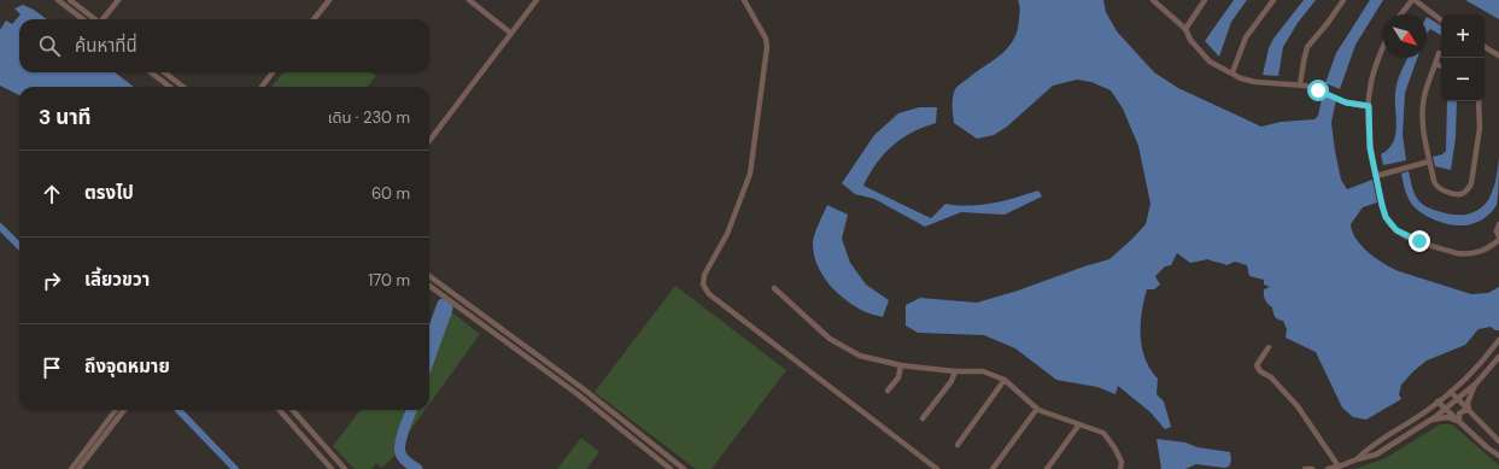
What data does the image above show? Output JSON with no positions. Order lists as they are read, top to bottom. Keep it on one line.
{"north":"bottom right","page":{"map_buttons":["+","−"],"search":"ค้นหาที่นี่","heading":["3 นาที","เดิน · 230 m"],"list":[["ตรงไป","60 m"],["เลี้ยวขวา","170 m"],"ถึงจุดหมาย"]}}
